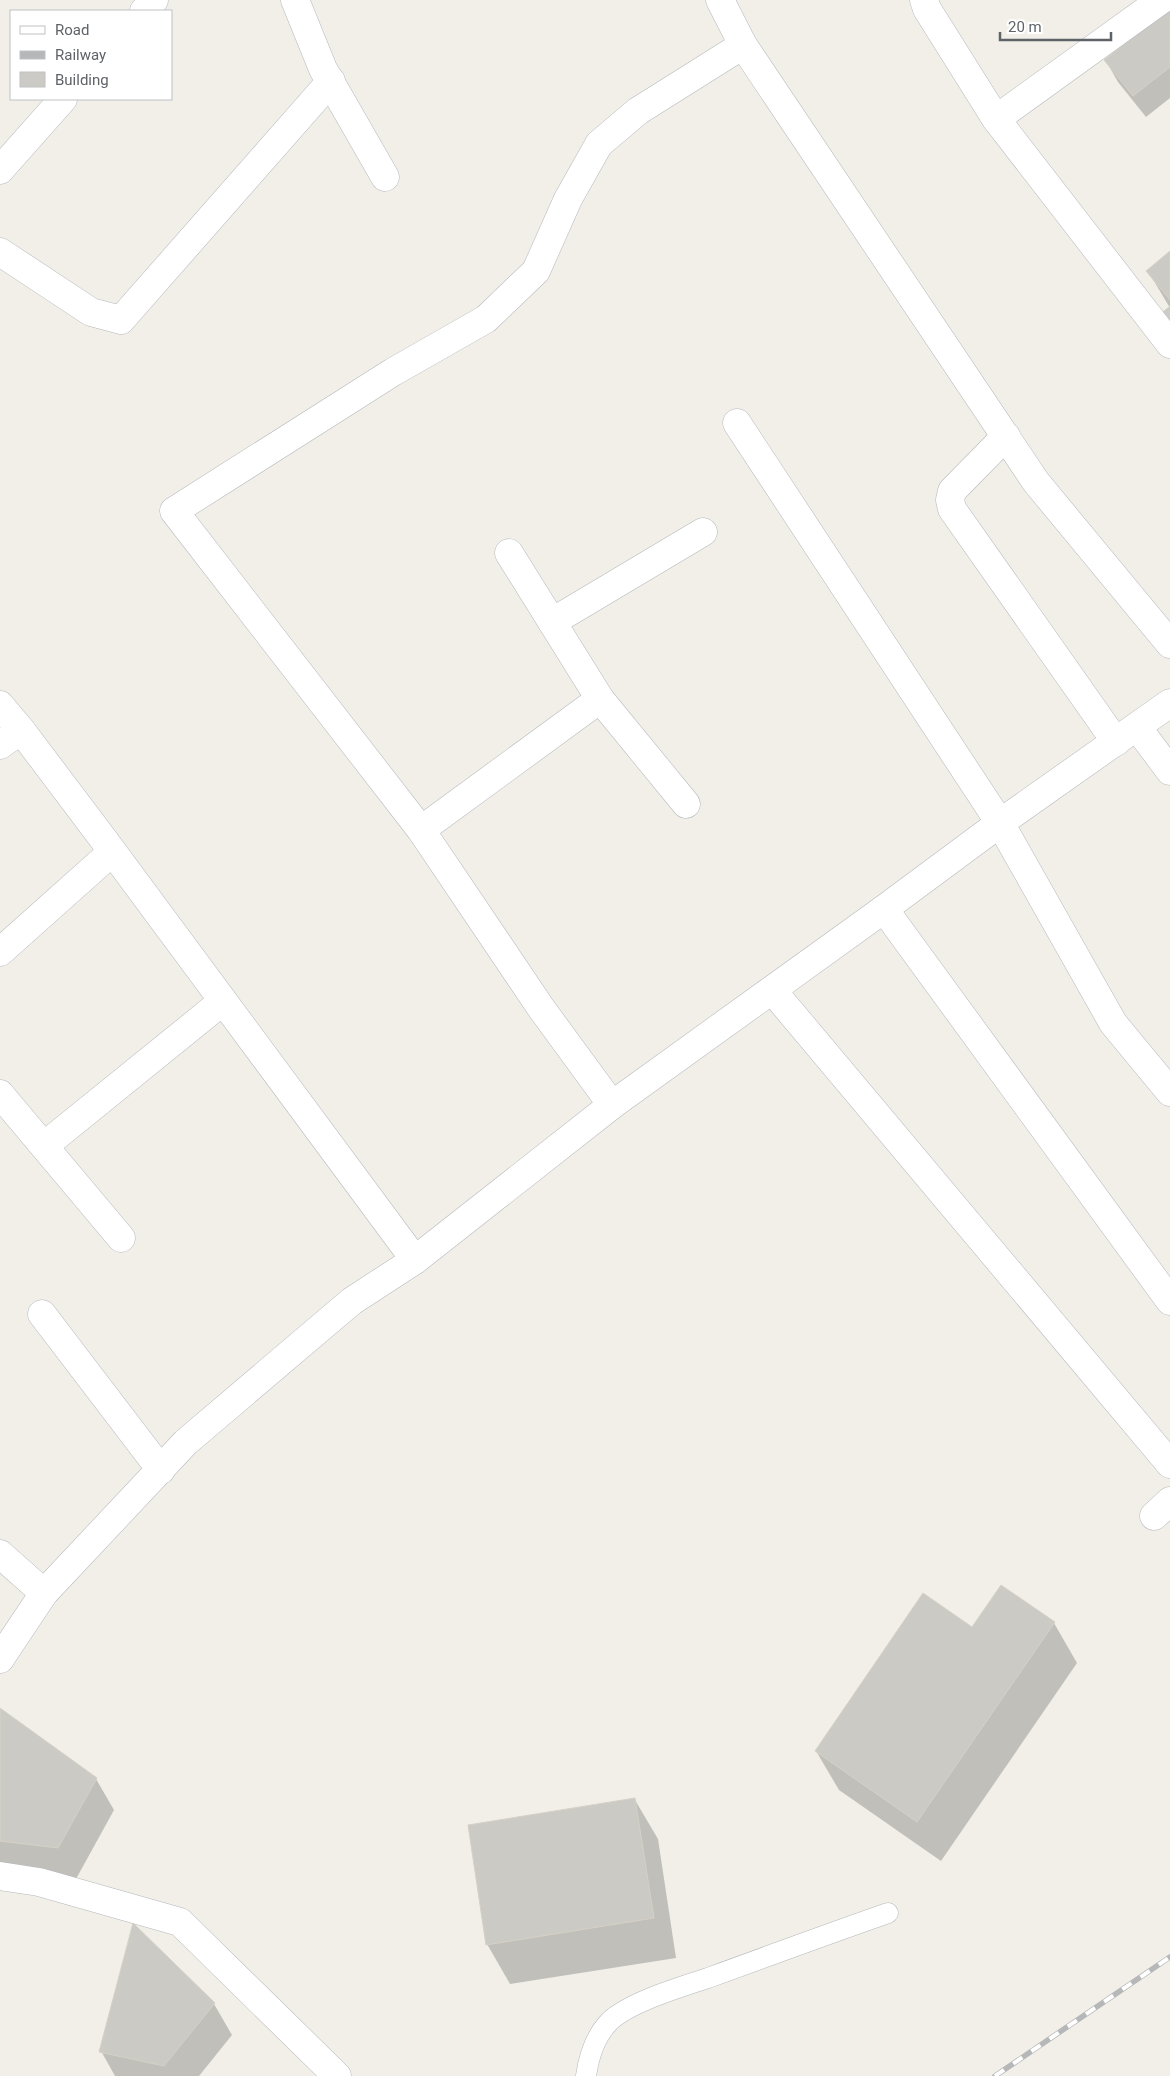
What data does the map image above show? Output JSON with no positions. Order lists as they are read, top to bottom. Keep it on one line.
{"legend":["Road","Railway","Building"],"scale_bar":"20 m"}
